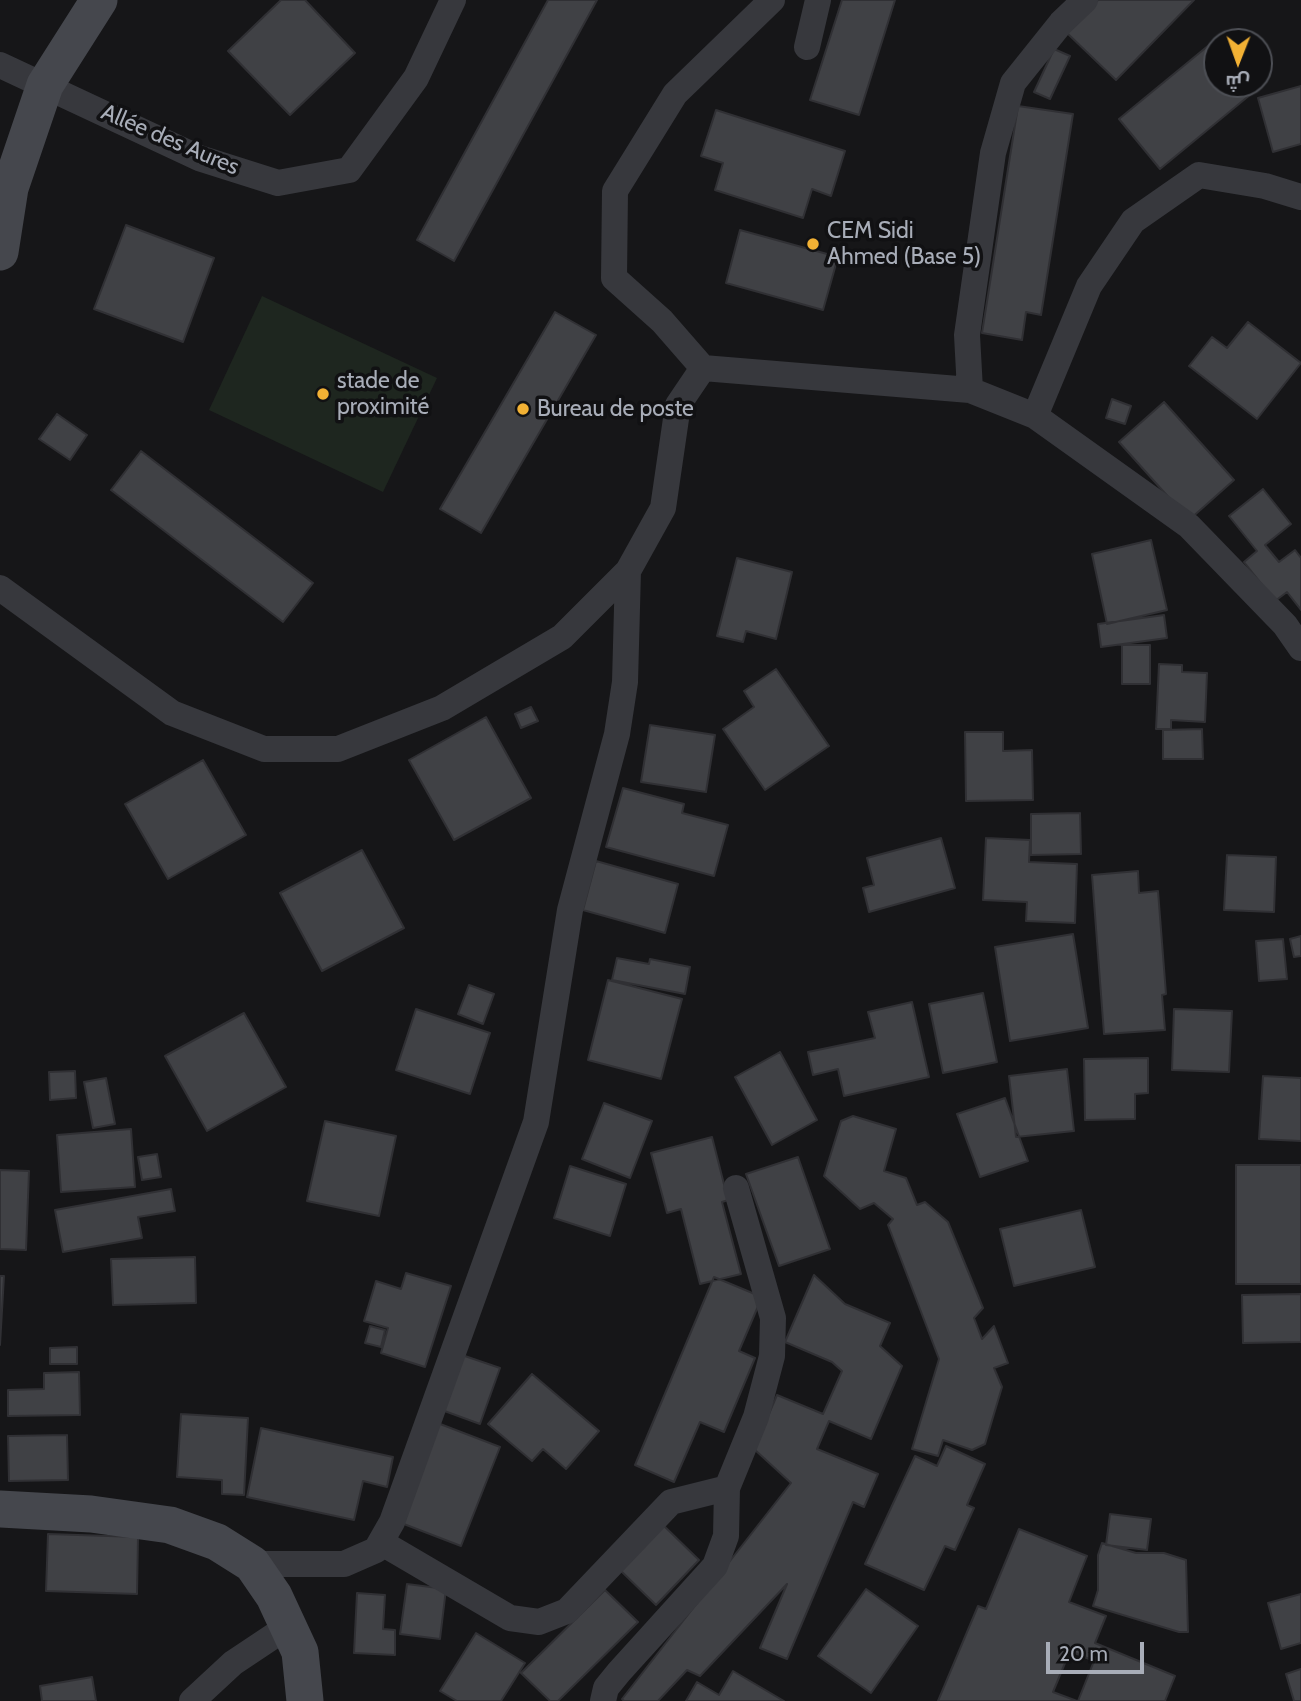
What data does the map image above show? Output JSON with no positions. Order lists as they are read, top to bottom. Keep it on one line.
{"streets":{"street":["Allée des Aures"]},"places":["CEM Sidi Ahmed (Base 5)","stade de proximité","Bureau de poste"],"scale_bar":"20 m","north":"bottom"}
